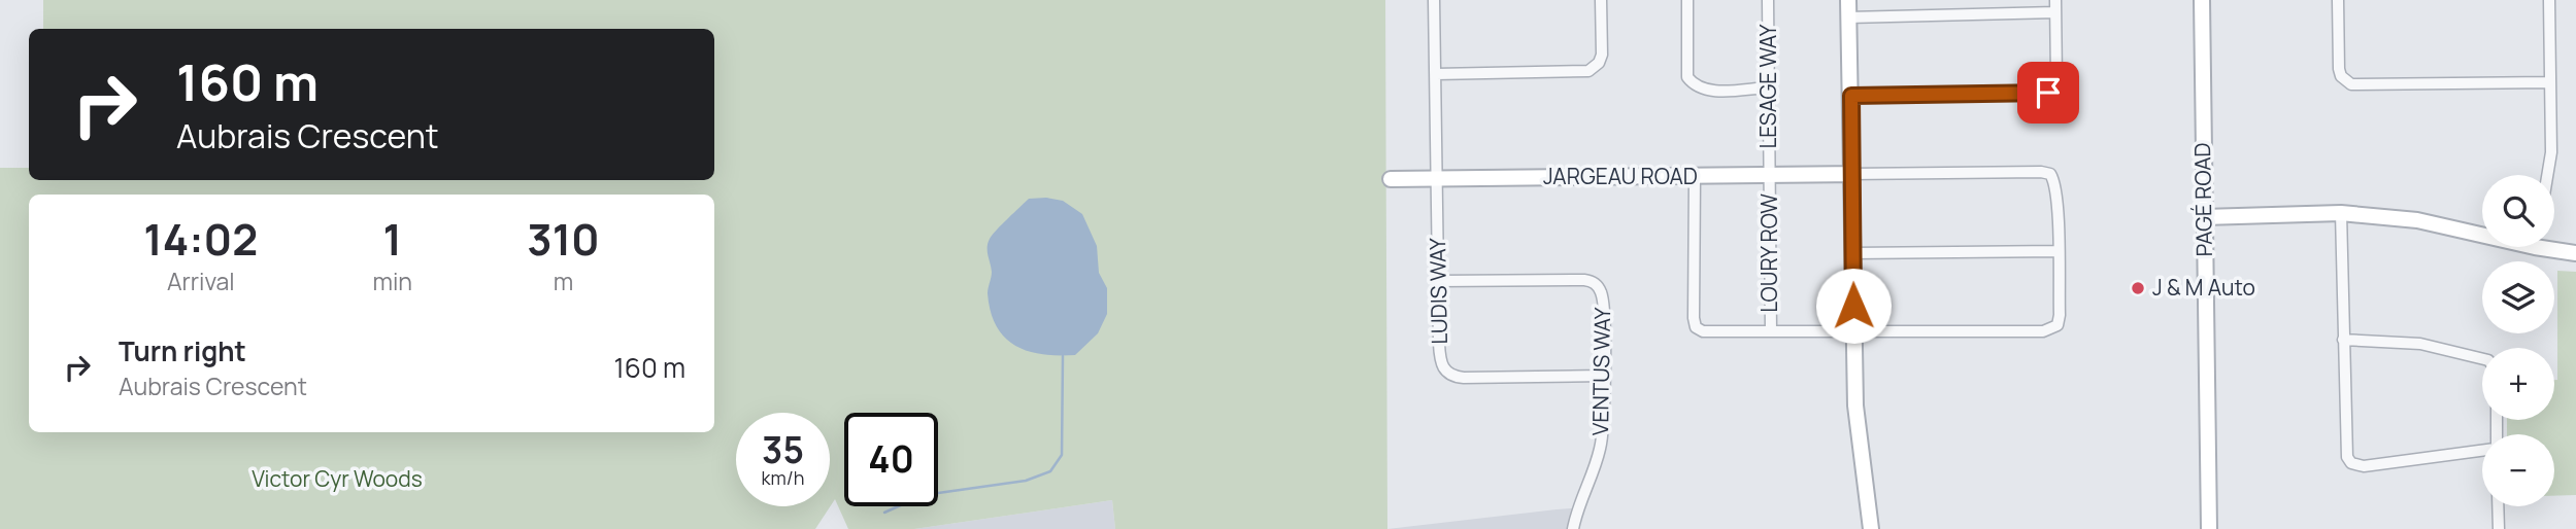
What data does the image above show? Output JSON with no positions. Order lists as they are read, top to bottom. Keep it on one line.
{"streets":{"street":["LESAGE WAY","JARGEAU ROAD","PAGÉ ROAD","LOURY ROW","LUDIS WAY","VENTUS WAY"]},"crossings":[["LESAGE WAY","JARGEAU ROAD"],["LESAGE WAY","LOURY ROW"],["JARGEAU ROAD","LOURY ROW"],["JARGEAU ROAD","LUDIS WAY"],["LUDIS WAY","VENTUS WAY"]],"parks":["Victor Cyr Woods"],"places":["J & M Auto"],"page":{"turn":["160 m","Aubrais Crescent"],"map_buttons":["+","−"],"eta":["14:02","Arrival","1","min","310","m"],"list":[{"name":"Turn right","note":"Aubrais Crescent","value":"160 m"}],"speed":"35 km/h","limit":"40"}}
